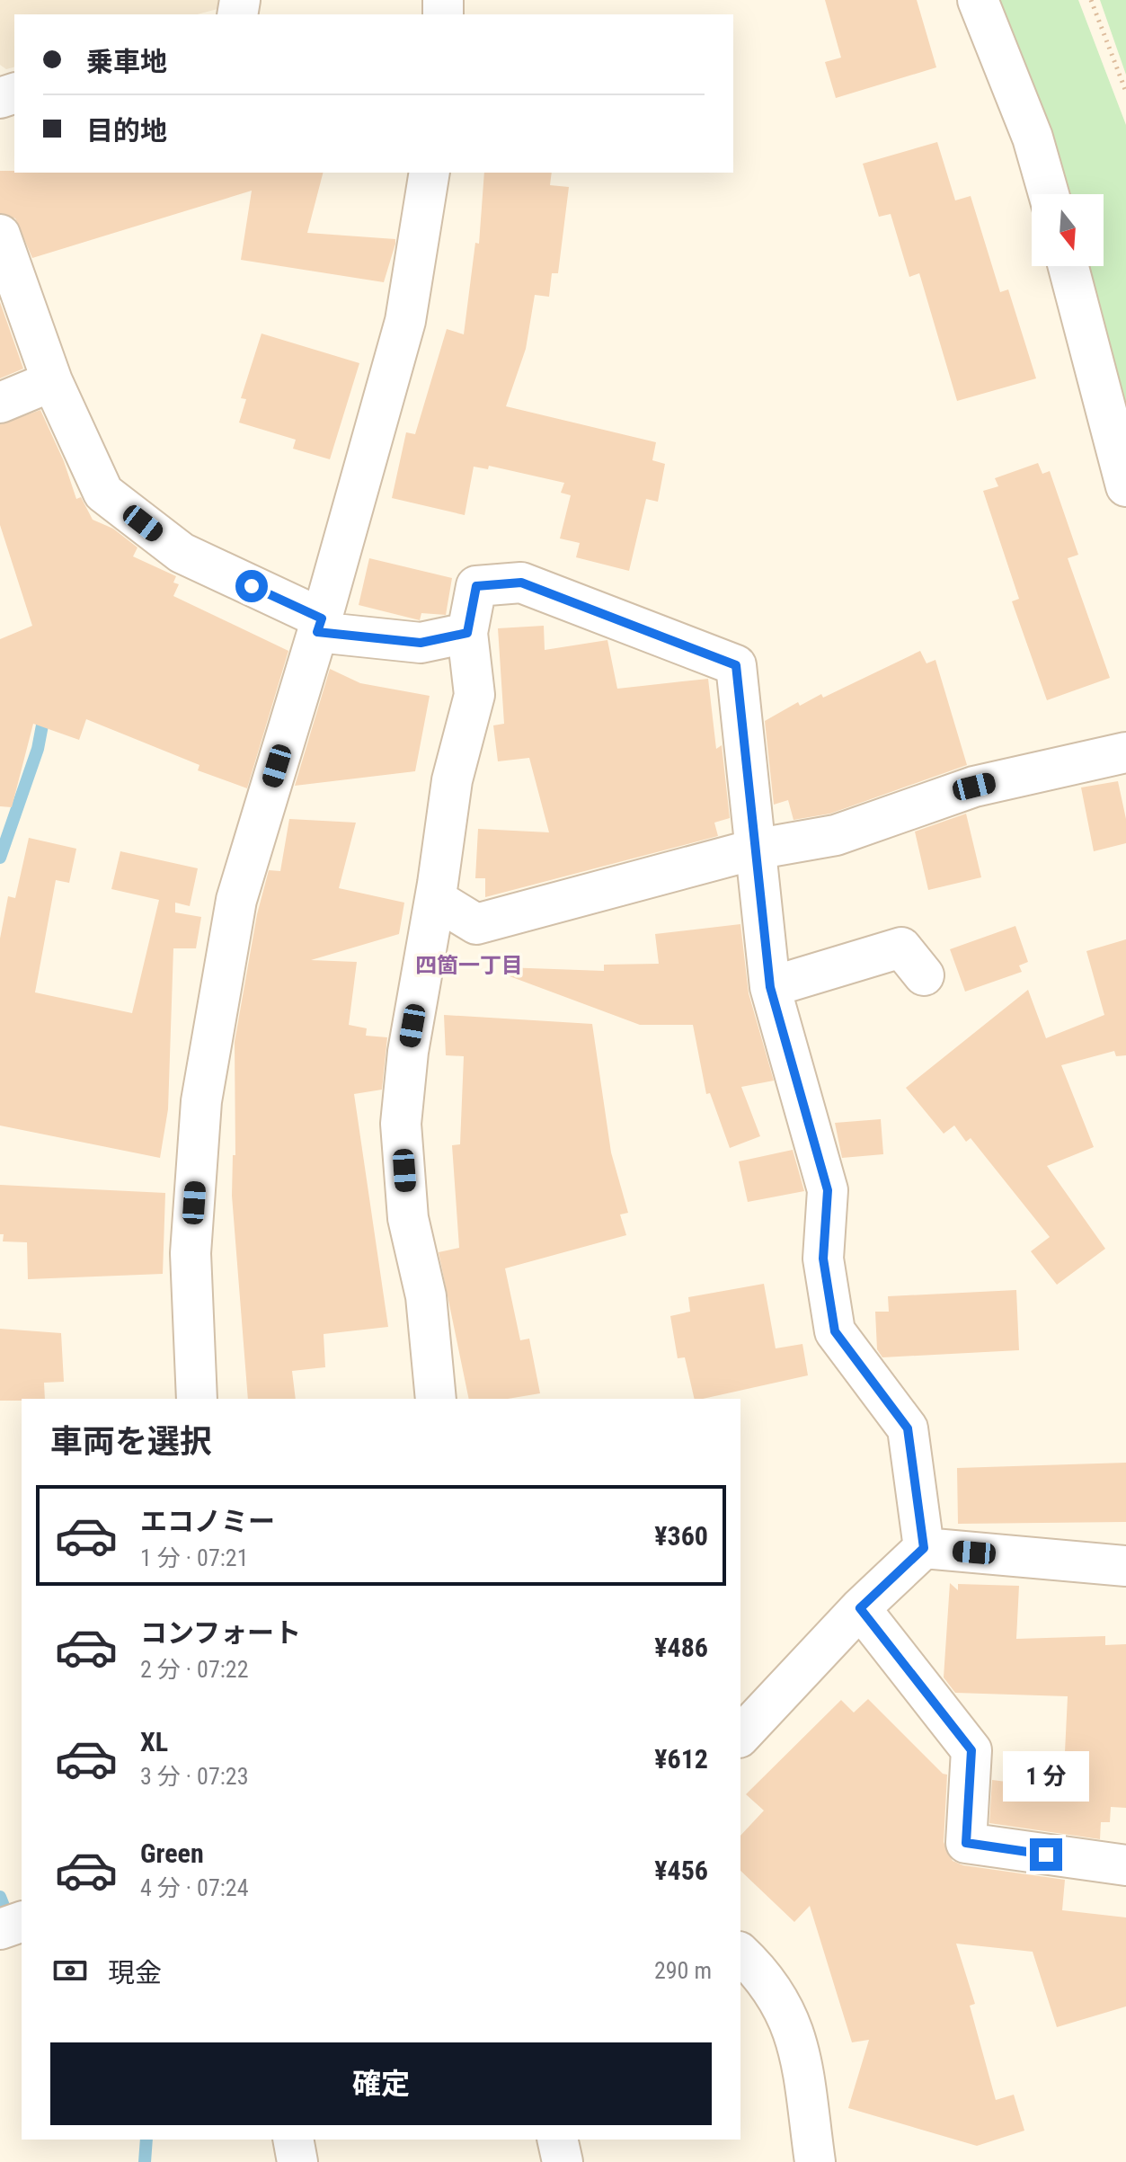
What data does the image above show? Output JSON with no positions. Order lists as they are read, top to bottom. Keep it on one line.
{"districts":["四箇一丁目"],"north":"bottom","page":{"banner":["乗車地","目的地"],"heading":"車両を選択","list":[{"name":"エコノミー","note":"1 分 · 07:21","value":"¥360"},{"name":"コンフォート","note":"2 分 · 07:22","value":"¥486"},{"name":"XL","note":"3 分 · 07:23","value":"¥612"},{"name":"Green","note":"4 分 · 07:24","value":"¥456"}],"bubble":"1 分","pay":["現金","290 m"],"buttons":"確定"}}
